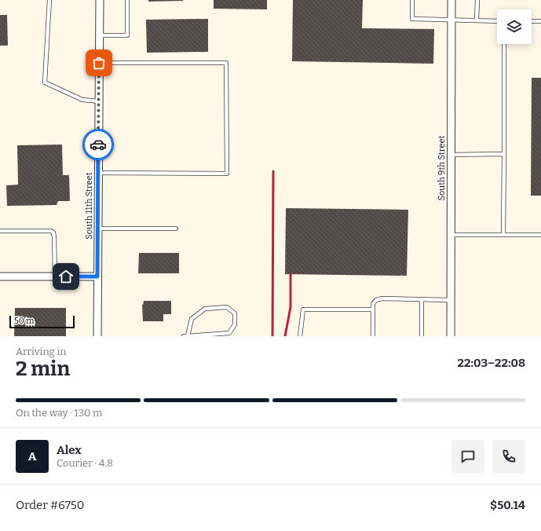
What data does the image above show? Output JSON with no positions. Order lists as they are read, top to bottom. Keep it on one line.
{"streets":{"street":["South 9th Street","South 11th Street"]},"scale_bar":"50 m","page":{"scale":"50 m","heading":["2 min","Arriving in","22:03–22:08"],"panel":["Alex","Courier · 4.8","Order #6750","$50.14"],"bar":"On the way · 130 m","round":"A"}}
